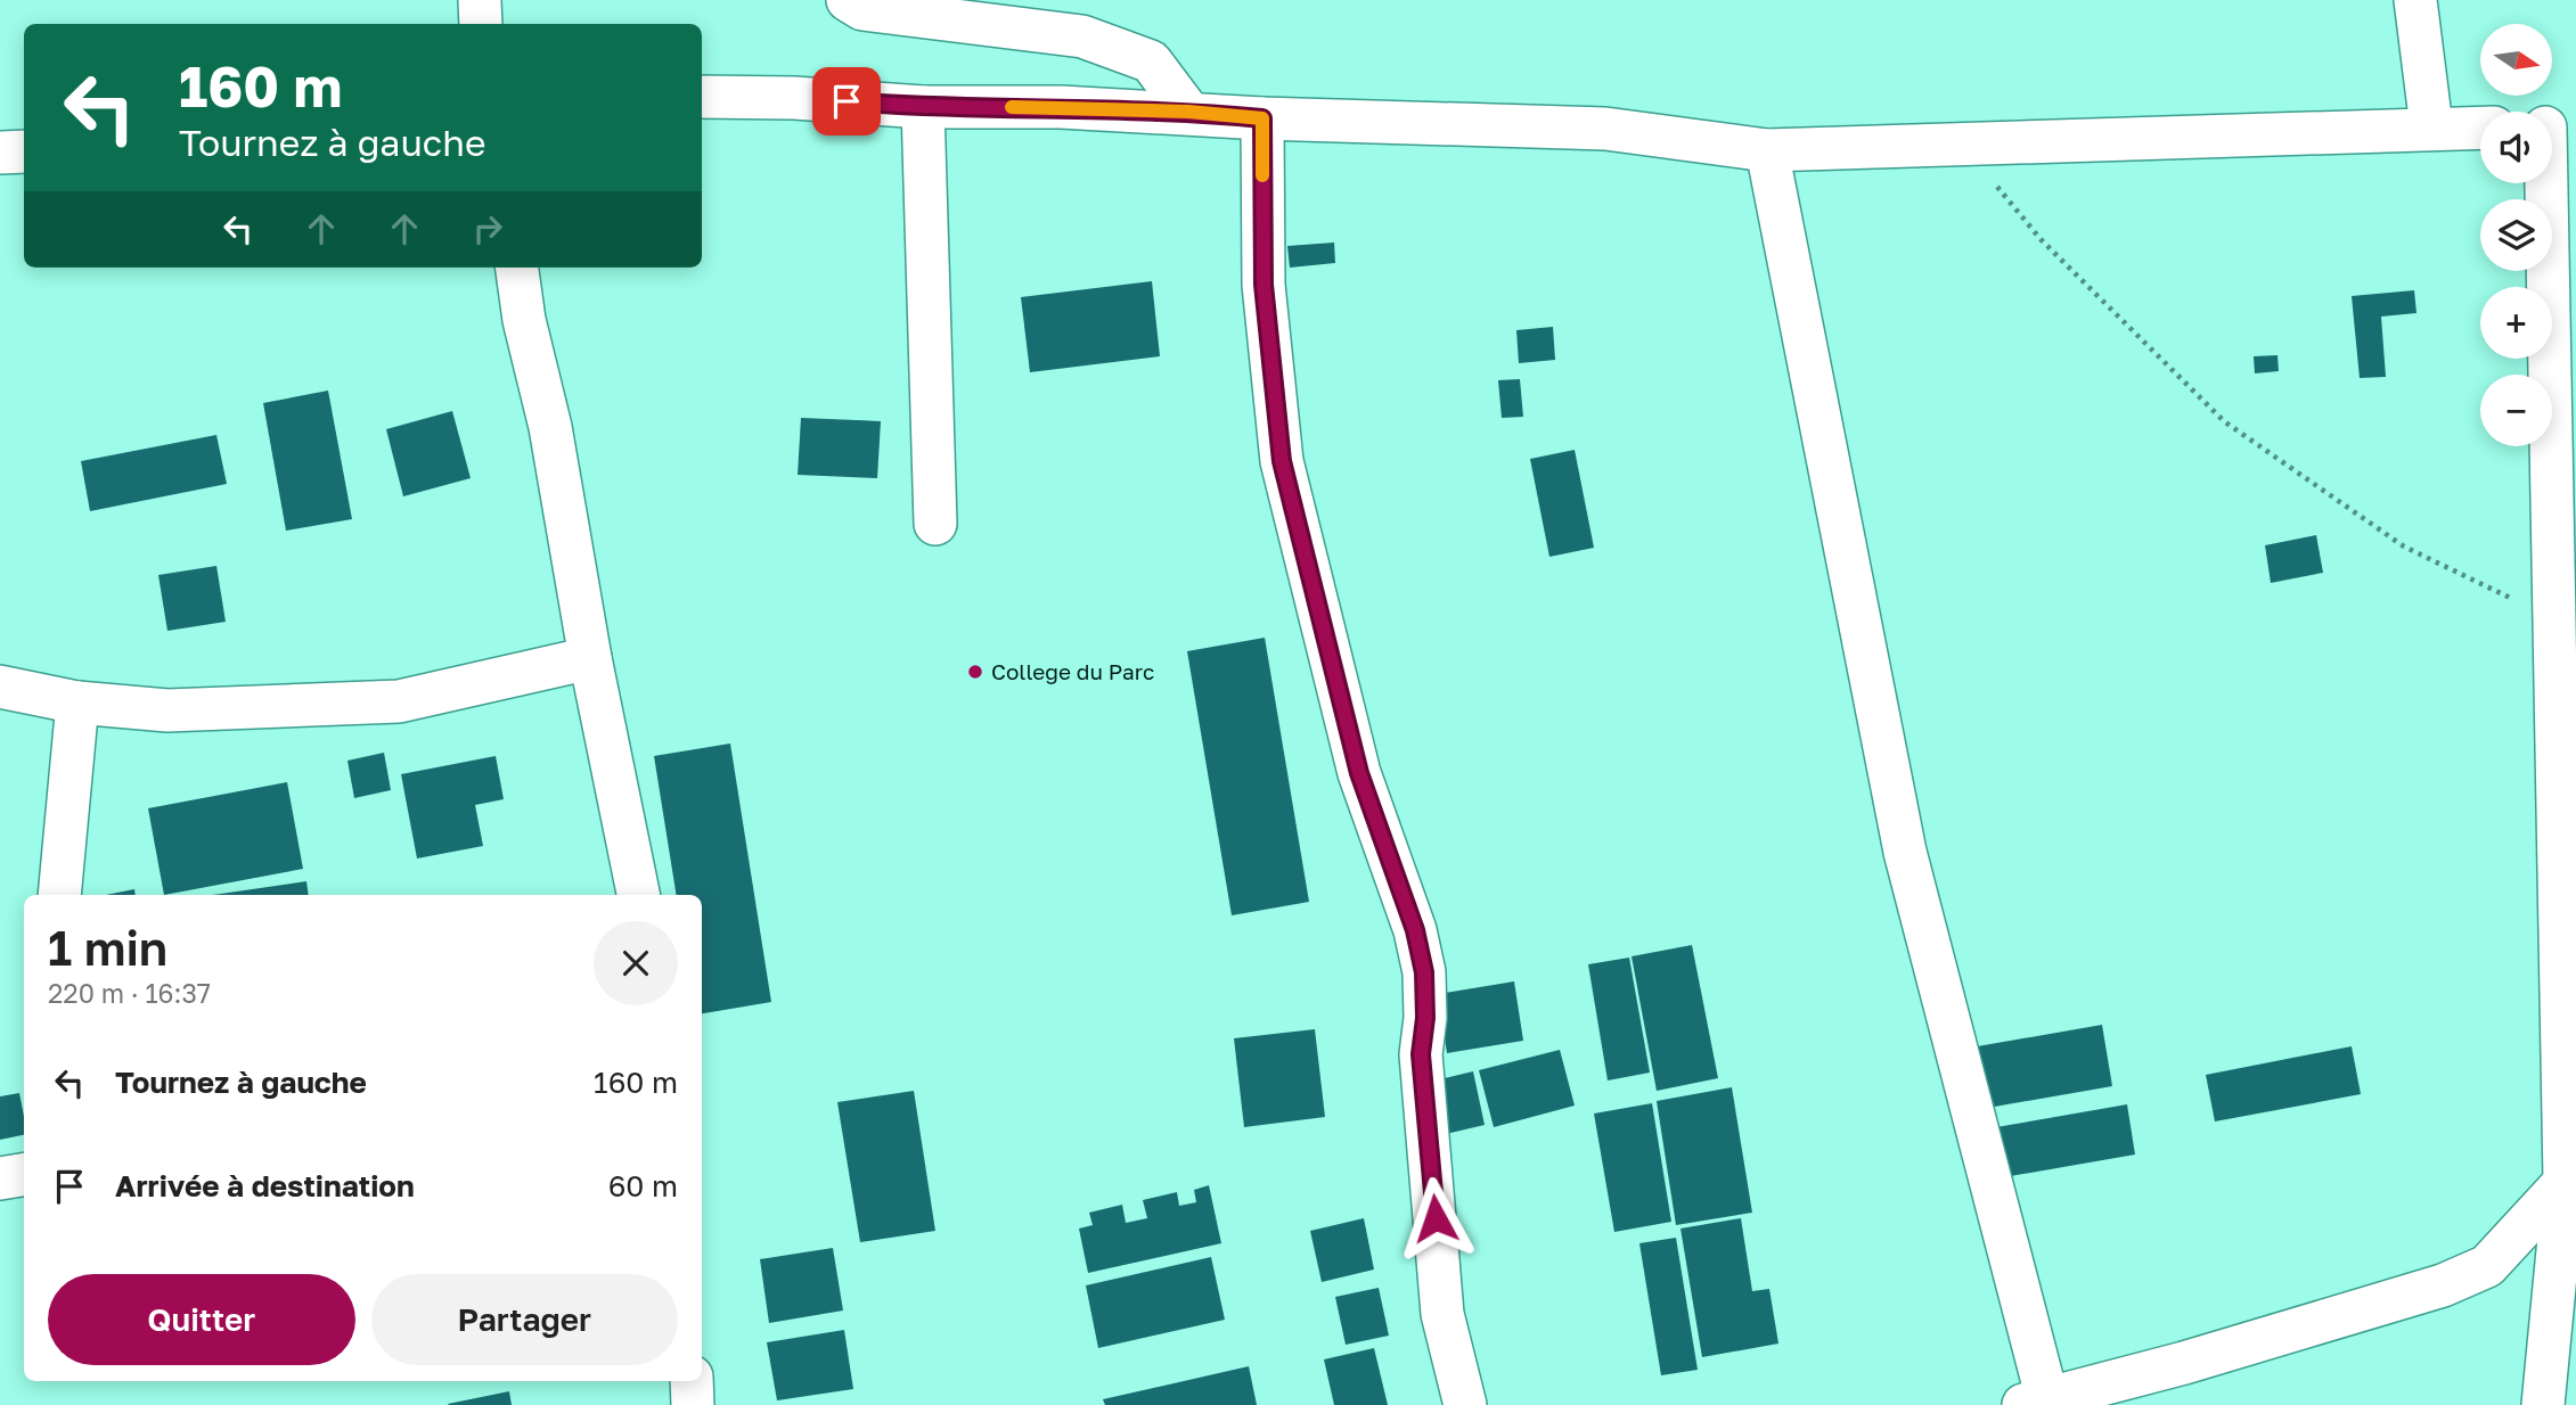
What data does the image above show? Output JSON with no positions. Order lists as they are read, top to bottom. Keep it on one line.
{"places":["College du Parc"],"north":"right","page":{"map_buttons":["+","−"],"turn":["160 m","Tournez à gauche"],"heading":["1 min","220 m · 16:37"],"list":[{"name":"Tournez à gauche","value":"160 m"},{"name":"Arrivée à destination","value":"60 m"}],"buttons":["Quitter","Partager"]}}
